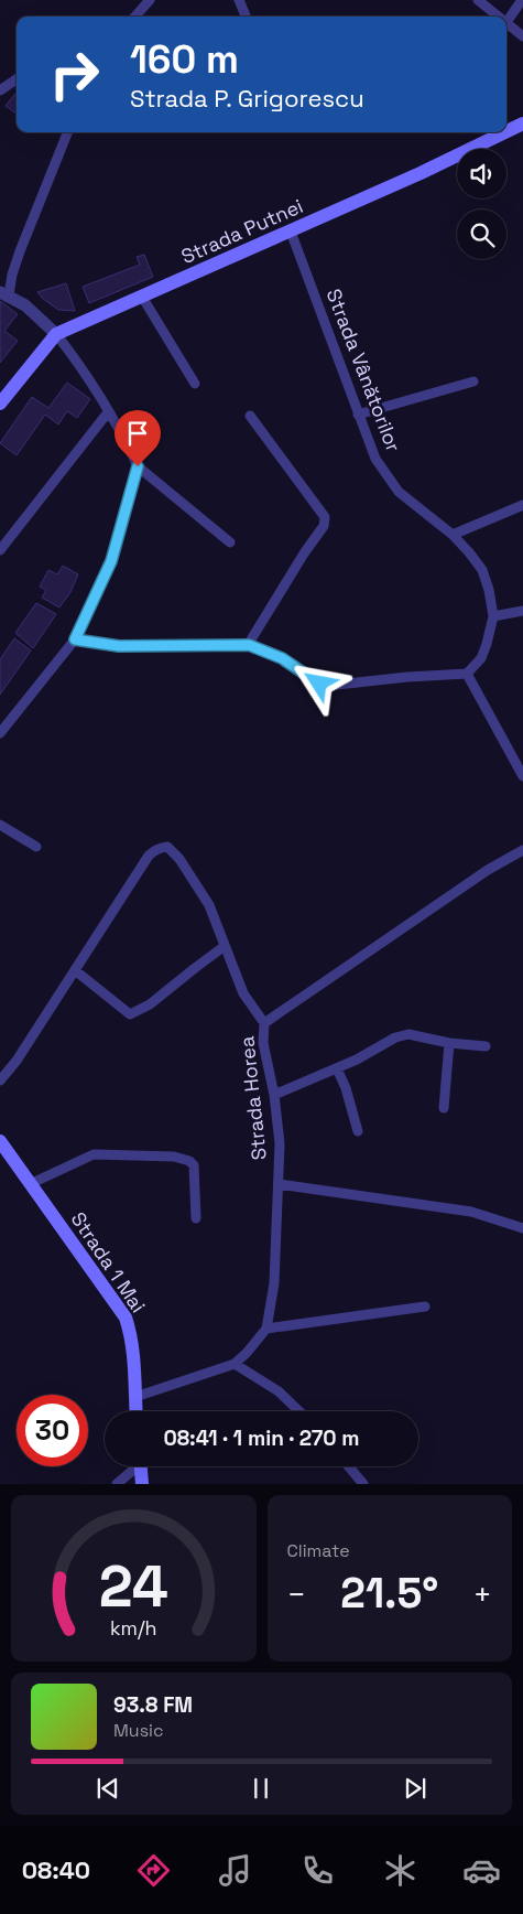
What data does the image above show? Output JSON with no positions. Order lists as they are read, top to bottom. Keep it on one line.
{"streets":{"main road":["Strada Putnei","Strada 1 Mai"],"street":["Strada Vânătorilor","Strada Horea"]},"crossings":[["Strada Putnei","Strada Vânătorilor"],["Strada Horea","Strada 1 Mai"]],"page":{"turn":["160 m","Strada P. Grigorescu"],"limit":"30","trip":"08:41 · 1 min · 270 m","tile":"Climate","heat":["−","21.5°","+"],"song":["93.8 FM","Music"],"tabs":"08:40","gauge":["24","km/h"]}}
